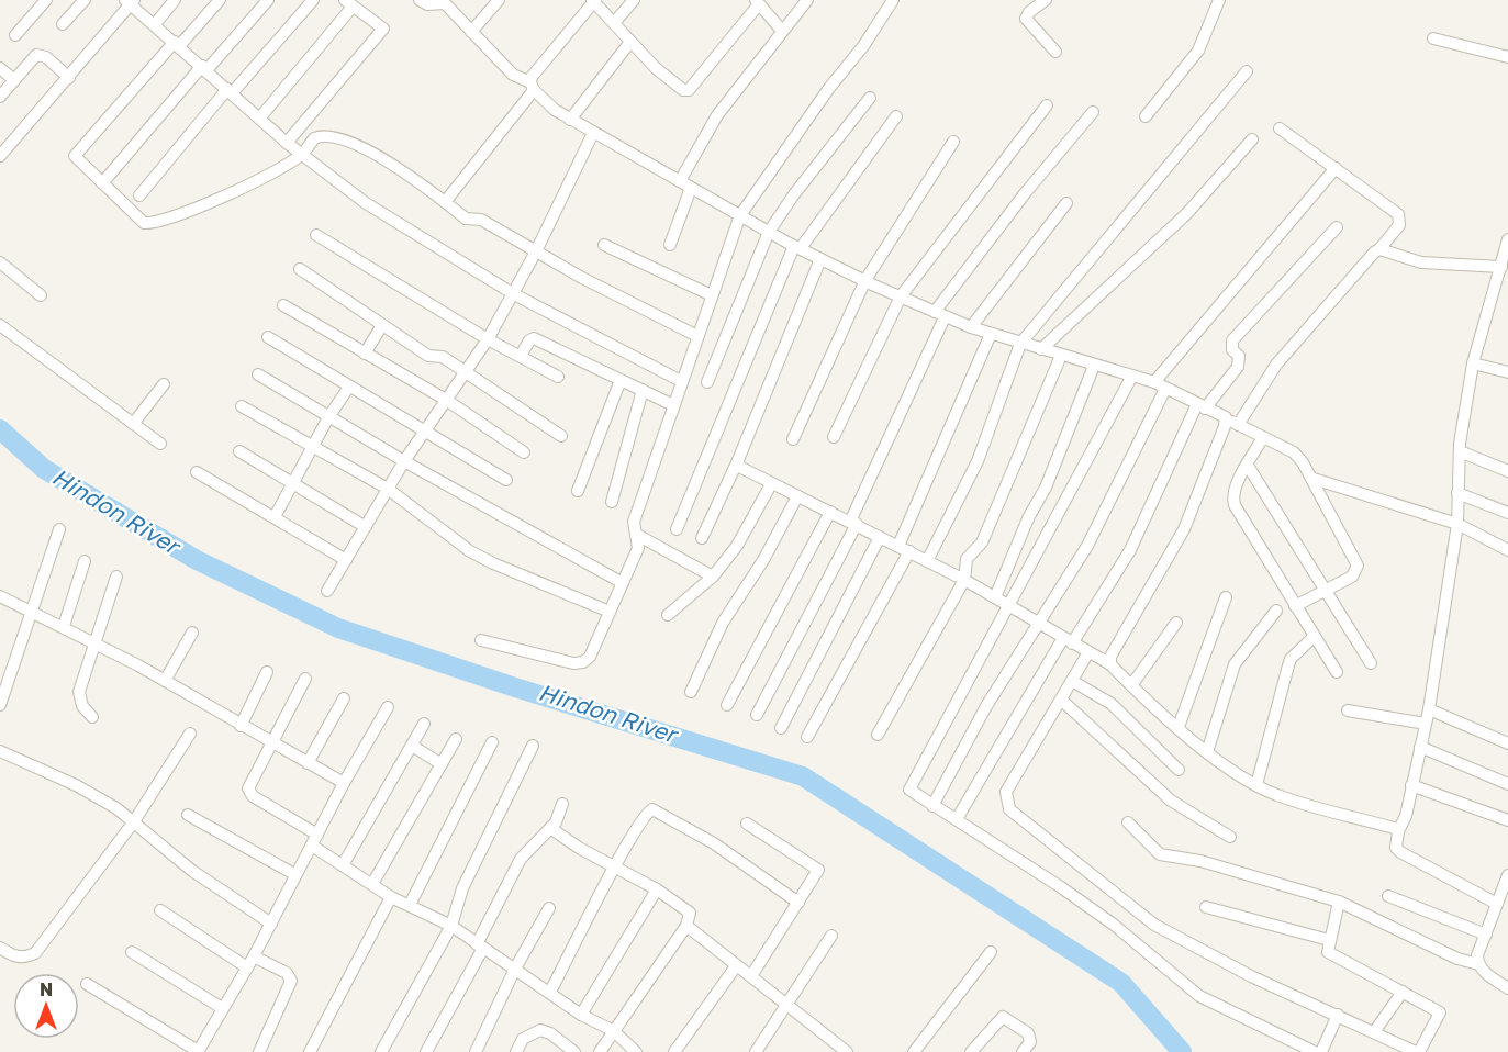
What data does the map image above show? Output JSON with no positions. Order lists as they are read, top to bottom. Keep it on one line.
{"water":["Hindon River"],"north":"top"}
